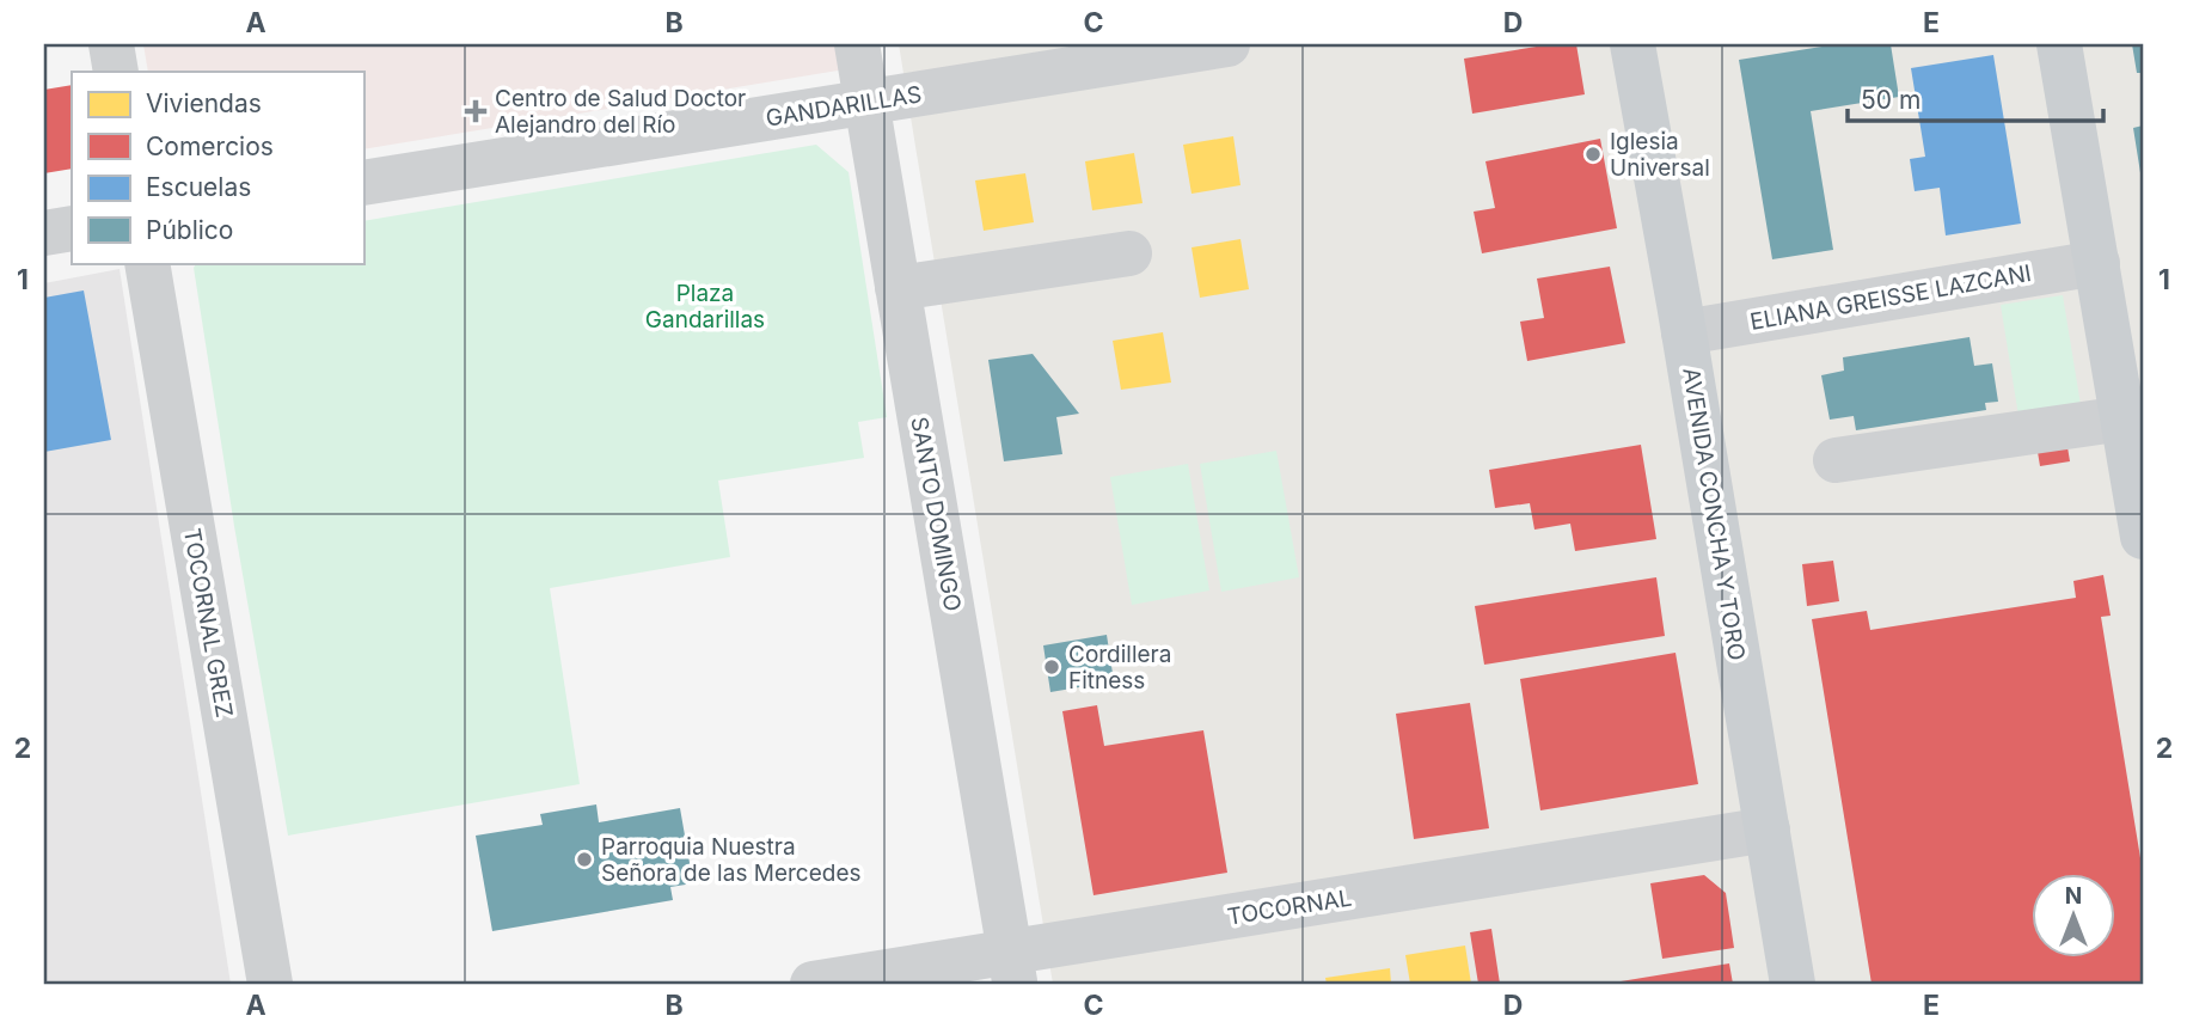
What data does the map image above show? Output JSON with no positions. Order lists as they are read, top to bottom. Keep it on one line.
{"streets":{"main road":["AVENIDA CONCHA Y TORO"],"street":["GANDARILLAS","ELIANA GREISSE LAZCANI","SANTO DOMINGO","TOCORNAL GREZ","TOCORNAL"]},"crossings":[["GANDARILLAS","SANTO DOMINGO"],["ELIANA GREISSE LAZCANI","AVENIDA CONCHA Y TORO"],["SANTO DOMINGO","TOCORNAL"],["AVENIDA CONCHA Y TORO","TOCORNAL"]],"parks":["Plaza Gandarillas"],"places":{"health":["Centro de Salud Doctor Alejandro del Río"],"other":["Iglesia Universal","Cordillera Fitness","Parroquia Nuestra Señora de las Mercedes"]},"legend":["Viviendas","Comercios","Escuelas","Público"],"scale_bar":"50 m","north":"top","grid":{"columns":["A","B","C","D","E"],"rows":["1","2"]}}
